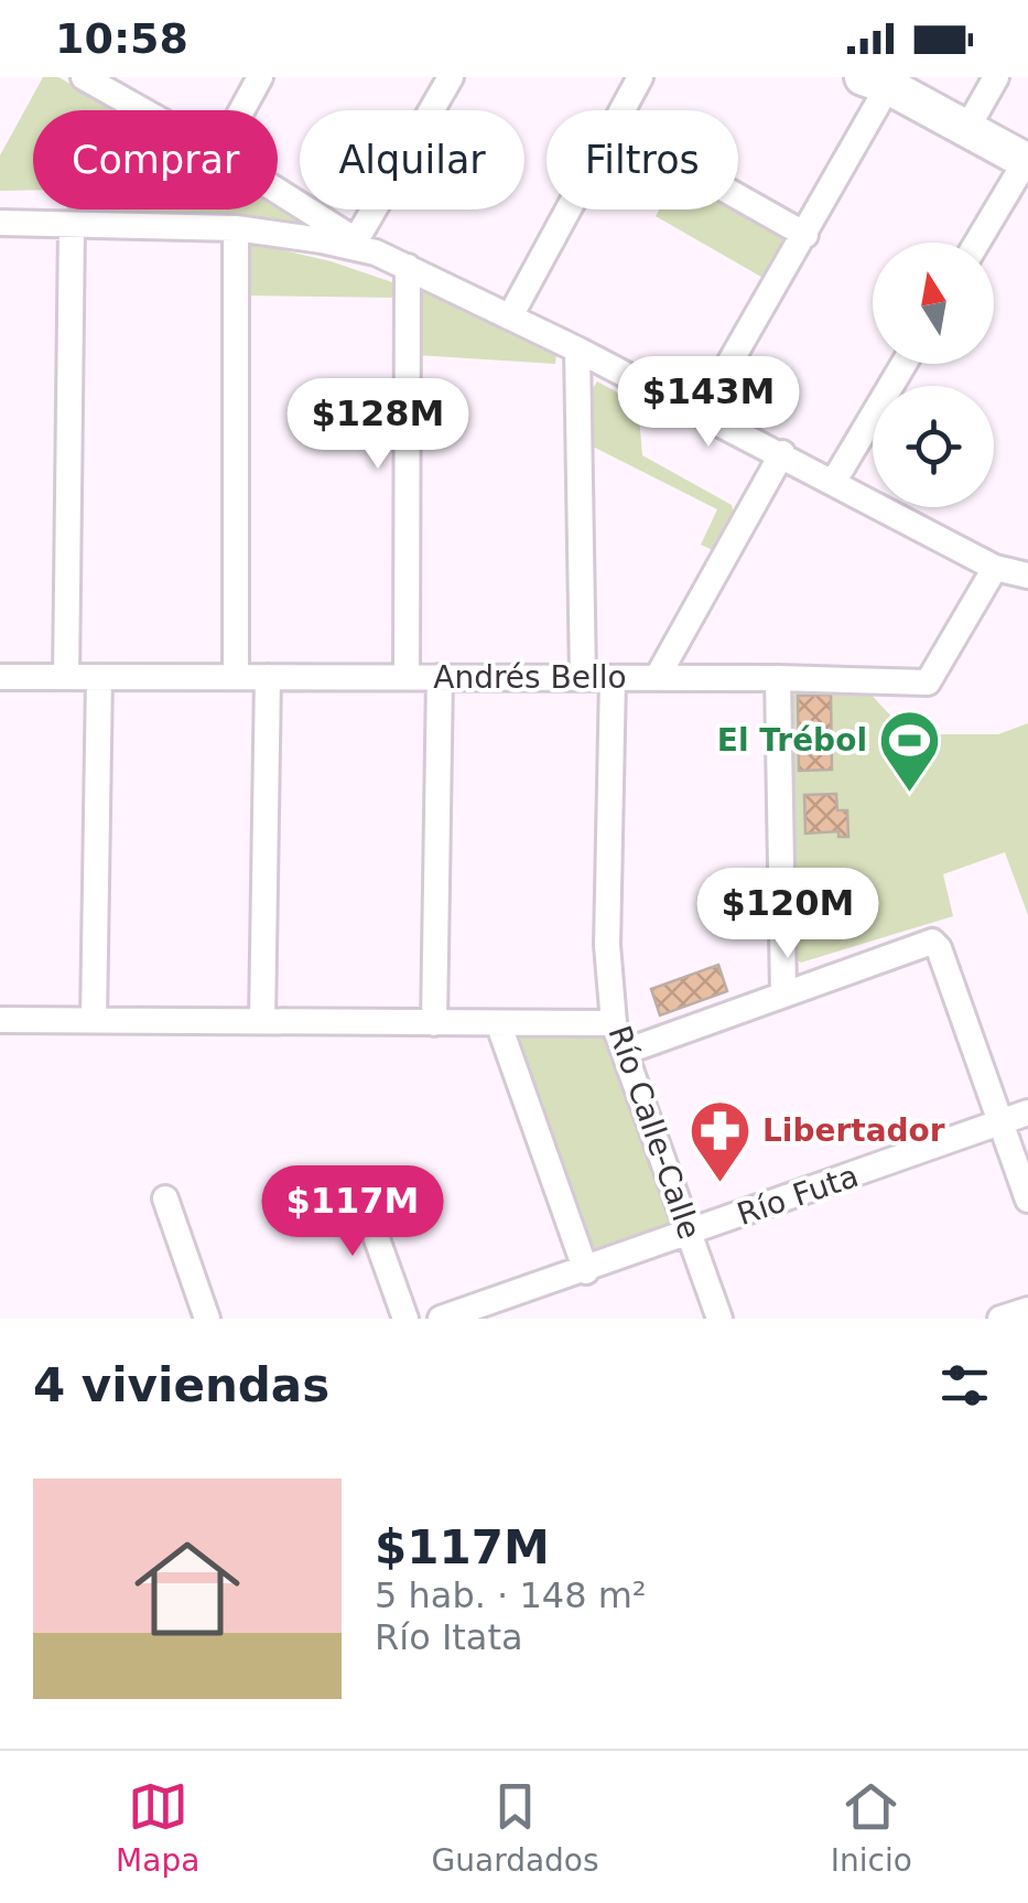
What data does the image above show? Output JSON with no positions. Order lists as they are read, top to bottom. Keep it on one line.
{"streets":{"street":["Andrés Bello","Río Calle-Calle","Río Futa"]},"crossings":[["Andrés Bello","Río Calle-Calle"],["Río Calle-Calle","Río Futa"]],"places":{"sports":["El Trébol"],"pharmacy":["Libertador"]},"north":"top","page":{"status":"10:58","chip":["Comprar","Alquilar","Filtros"],"price":["$143M","$128M","$120M","$117M"],"heading":"4 viviendas","list":[{"name":"$117M","note":"5 hab. · 148 m² · Río Itata"}],"tabs":["Mapa","Guardados","Inicio"]}}
